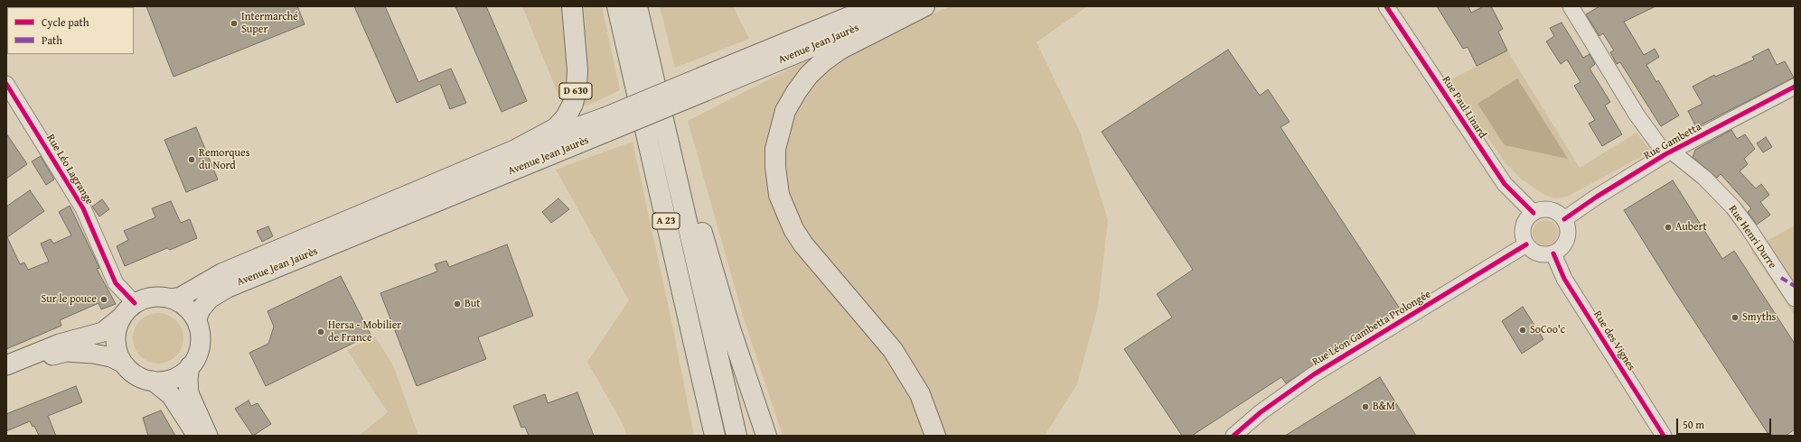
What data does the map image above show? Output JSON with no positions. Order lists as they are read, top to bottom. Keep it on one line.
{"streets":{"highway":["D 630","A 23"],"main road":["Avenue Jean Jaurès"],"street":["Rue Paul Linard","Rue Gambetta","Rue Léo Lagrange","Rue Henri Durre","Rue Léon Gambetta Prolongée","Rue des Vignes"]},"crossings":[["Avenue Jean Jaurès","D 630"],["Avenue Jean Jaurès","Rue Léo Lagrange"],["Rue Paul Linard","Rue Gambetta"],["Rue Paul Linard","Rue Léon Gambetta Prolongée"],["Rue Paul Linard","Rue des Vignes"],["Rue Gambetta","Rue Henri Durre"],["Rue Gambetta","Rue Léon Gambetta Prolongée"],["Rue Gambetta","Rue des Vignes"],["Rue Léon Gambetta Prolongée","Rue des Vignes"]],"places":["Intermarché Super","Remorques du Nord","Aubert","Sur le pouce","But","Smyths","SoCoo'c","Hersa - Mobilier de France","B&M"],"legend":["Cycle path","Path"],"scale_bar":"50 m"}
